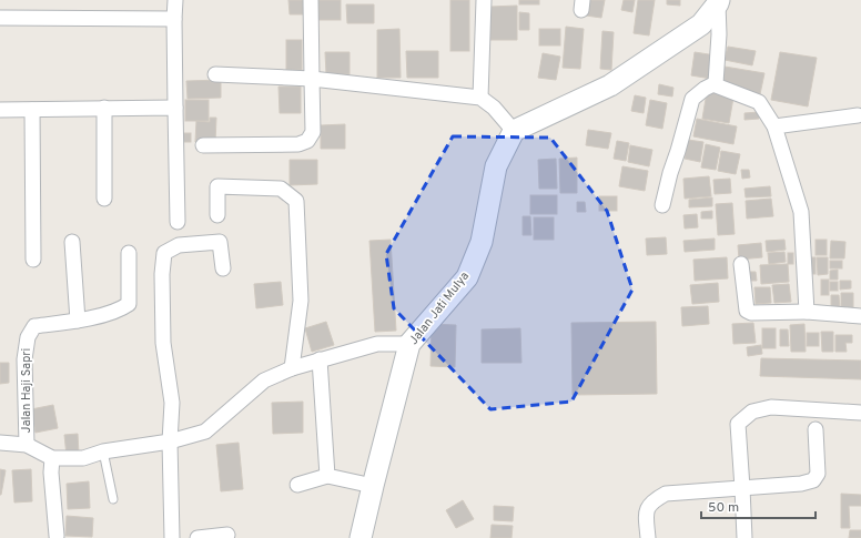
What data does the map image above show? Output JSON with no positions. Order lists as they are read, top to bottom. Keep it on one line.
{"streets":{"main road":["Jalan Jati Mulya"],"street":["Jalan Haji Sapri"]},"crossings":[["Jalan Jati Mulya","Jalan Haji Sapri"]],"scale_bar":"50 m"}
